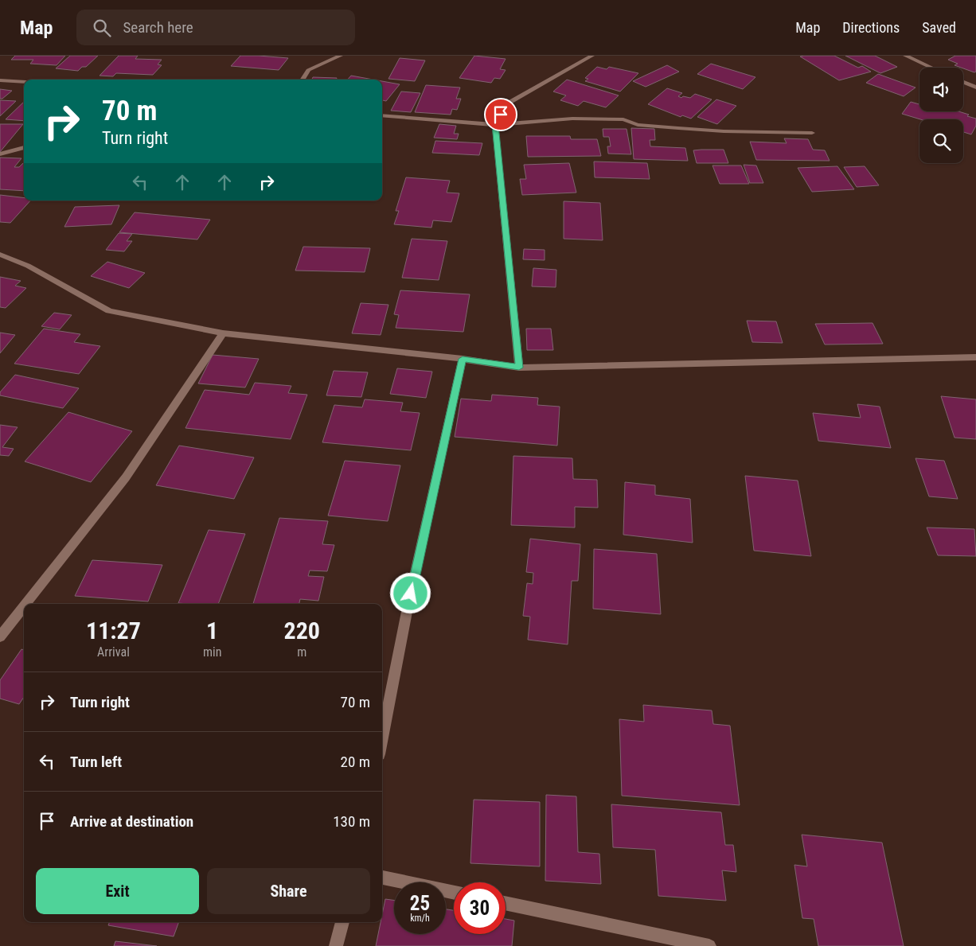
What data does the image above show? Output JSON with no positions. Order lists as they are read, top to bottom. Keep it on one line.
{"page":{"header":"Map","search":"Search here","nav":["Map","Directions","Saved"],"turn":["70 m","Turn right"],"eta":["11:27","Arrival","1","min","220","m"],"list":[{"name":"Turn right","value":"70 m"},{"name":"Turn left","value":"20 m"},{"name":"Arrive at destination","value":"130 m"}],"buttons":["Exit","Share"],"speed":"25 km/h","limit":"30"}}
